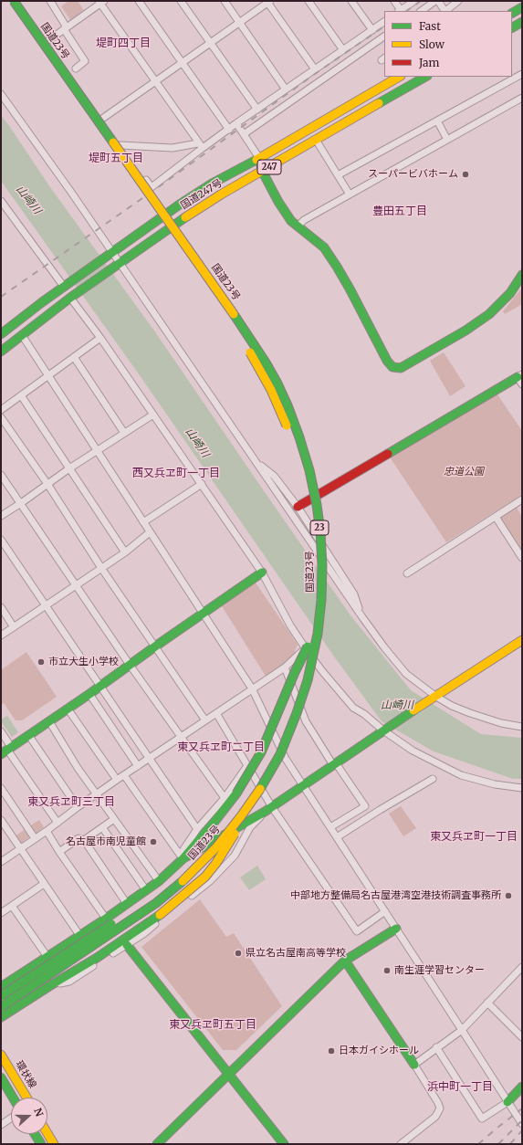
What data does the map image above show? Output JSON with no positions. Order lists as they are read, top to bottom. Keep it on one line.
{"streets":{"main road":["国道23号","247","国道247号","23","環状線"]},"districts":["堤町四丁目","堤町五丁目","豊田五丁目","西又兵ヱ町一丁目","東又兵ヱ町二丁目","東又兵ヱ町三丁目","東又兵ヱ町一丁目","東又兵ヱ町五丁目","浜中町一丁目"],"water":["山崎川"],"parks":["忠道公園"],"places":["スーパービバホーム","市立大生小学校","名古屋市南児童館","中部地方整備局名古屋港湾空港技術調査事務所","県立名古屋南高等学校","南生涯学習センター","日本ガイシホール"],"legend":["Fast","Slow","Jam"],"north":"right"}
